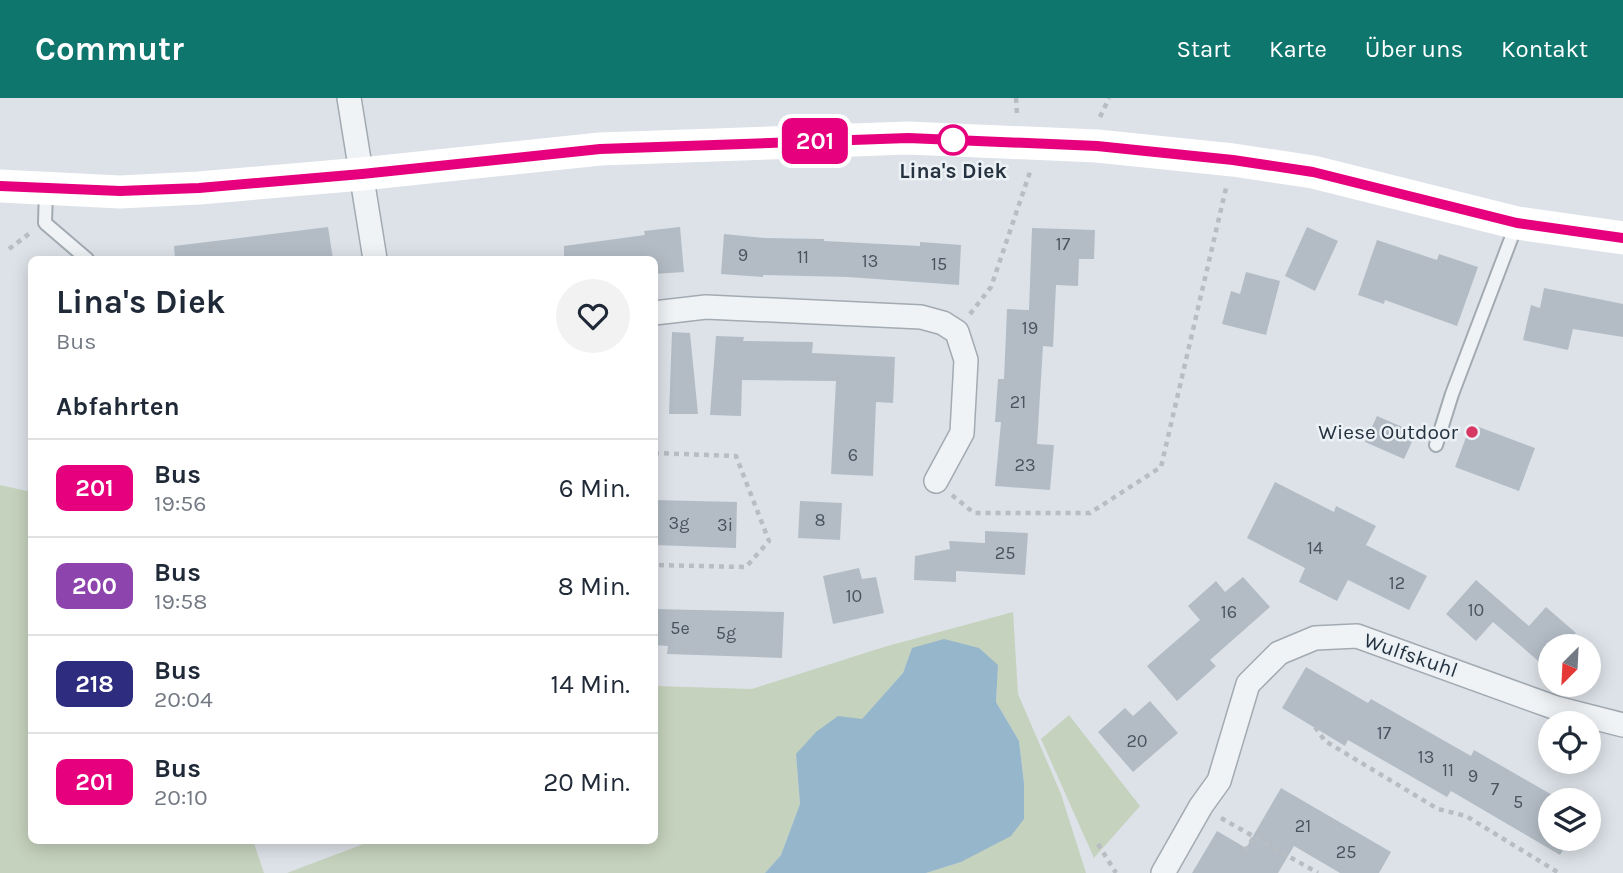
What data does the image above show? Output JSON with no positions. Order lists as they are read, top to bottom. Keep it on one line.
{"streets":{"street":["Wulfskuhl"]},"places":["Lina's Diek","Wiese Outdoor"],"lines":["bus line 201"],"house_numbers":["17","9","11","13","15","19","21","6","23","8","3g","3i","14","25","12","10","10","16","5e","5g","17","20","13","11","9","7","5","21","25"],"north":"bottom left","page":{"header":"Commutr","nav":["Start","Karte","Über uns","Kontakt"],"on_map":"201","heading":[["Lina's Diek","Bus"],"Abfahrten"],"list":[{"mark":"201","name":"Bus","note":"19:56","value":"6 Min."},{"mark":"200","name":"Bus","note":"19:58","value":"8 Min."},{"mark":"218","name":"Bus","note":"20:04","value":"14 Min."},{"mark":"201","name":"Bus","note":"20:10","value":"20 Min."}]}}
